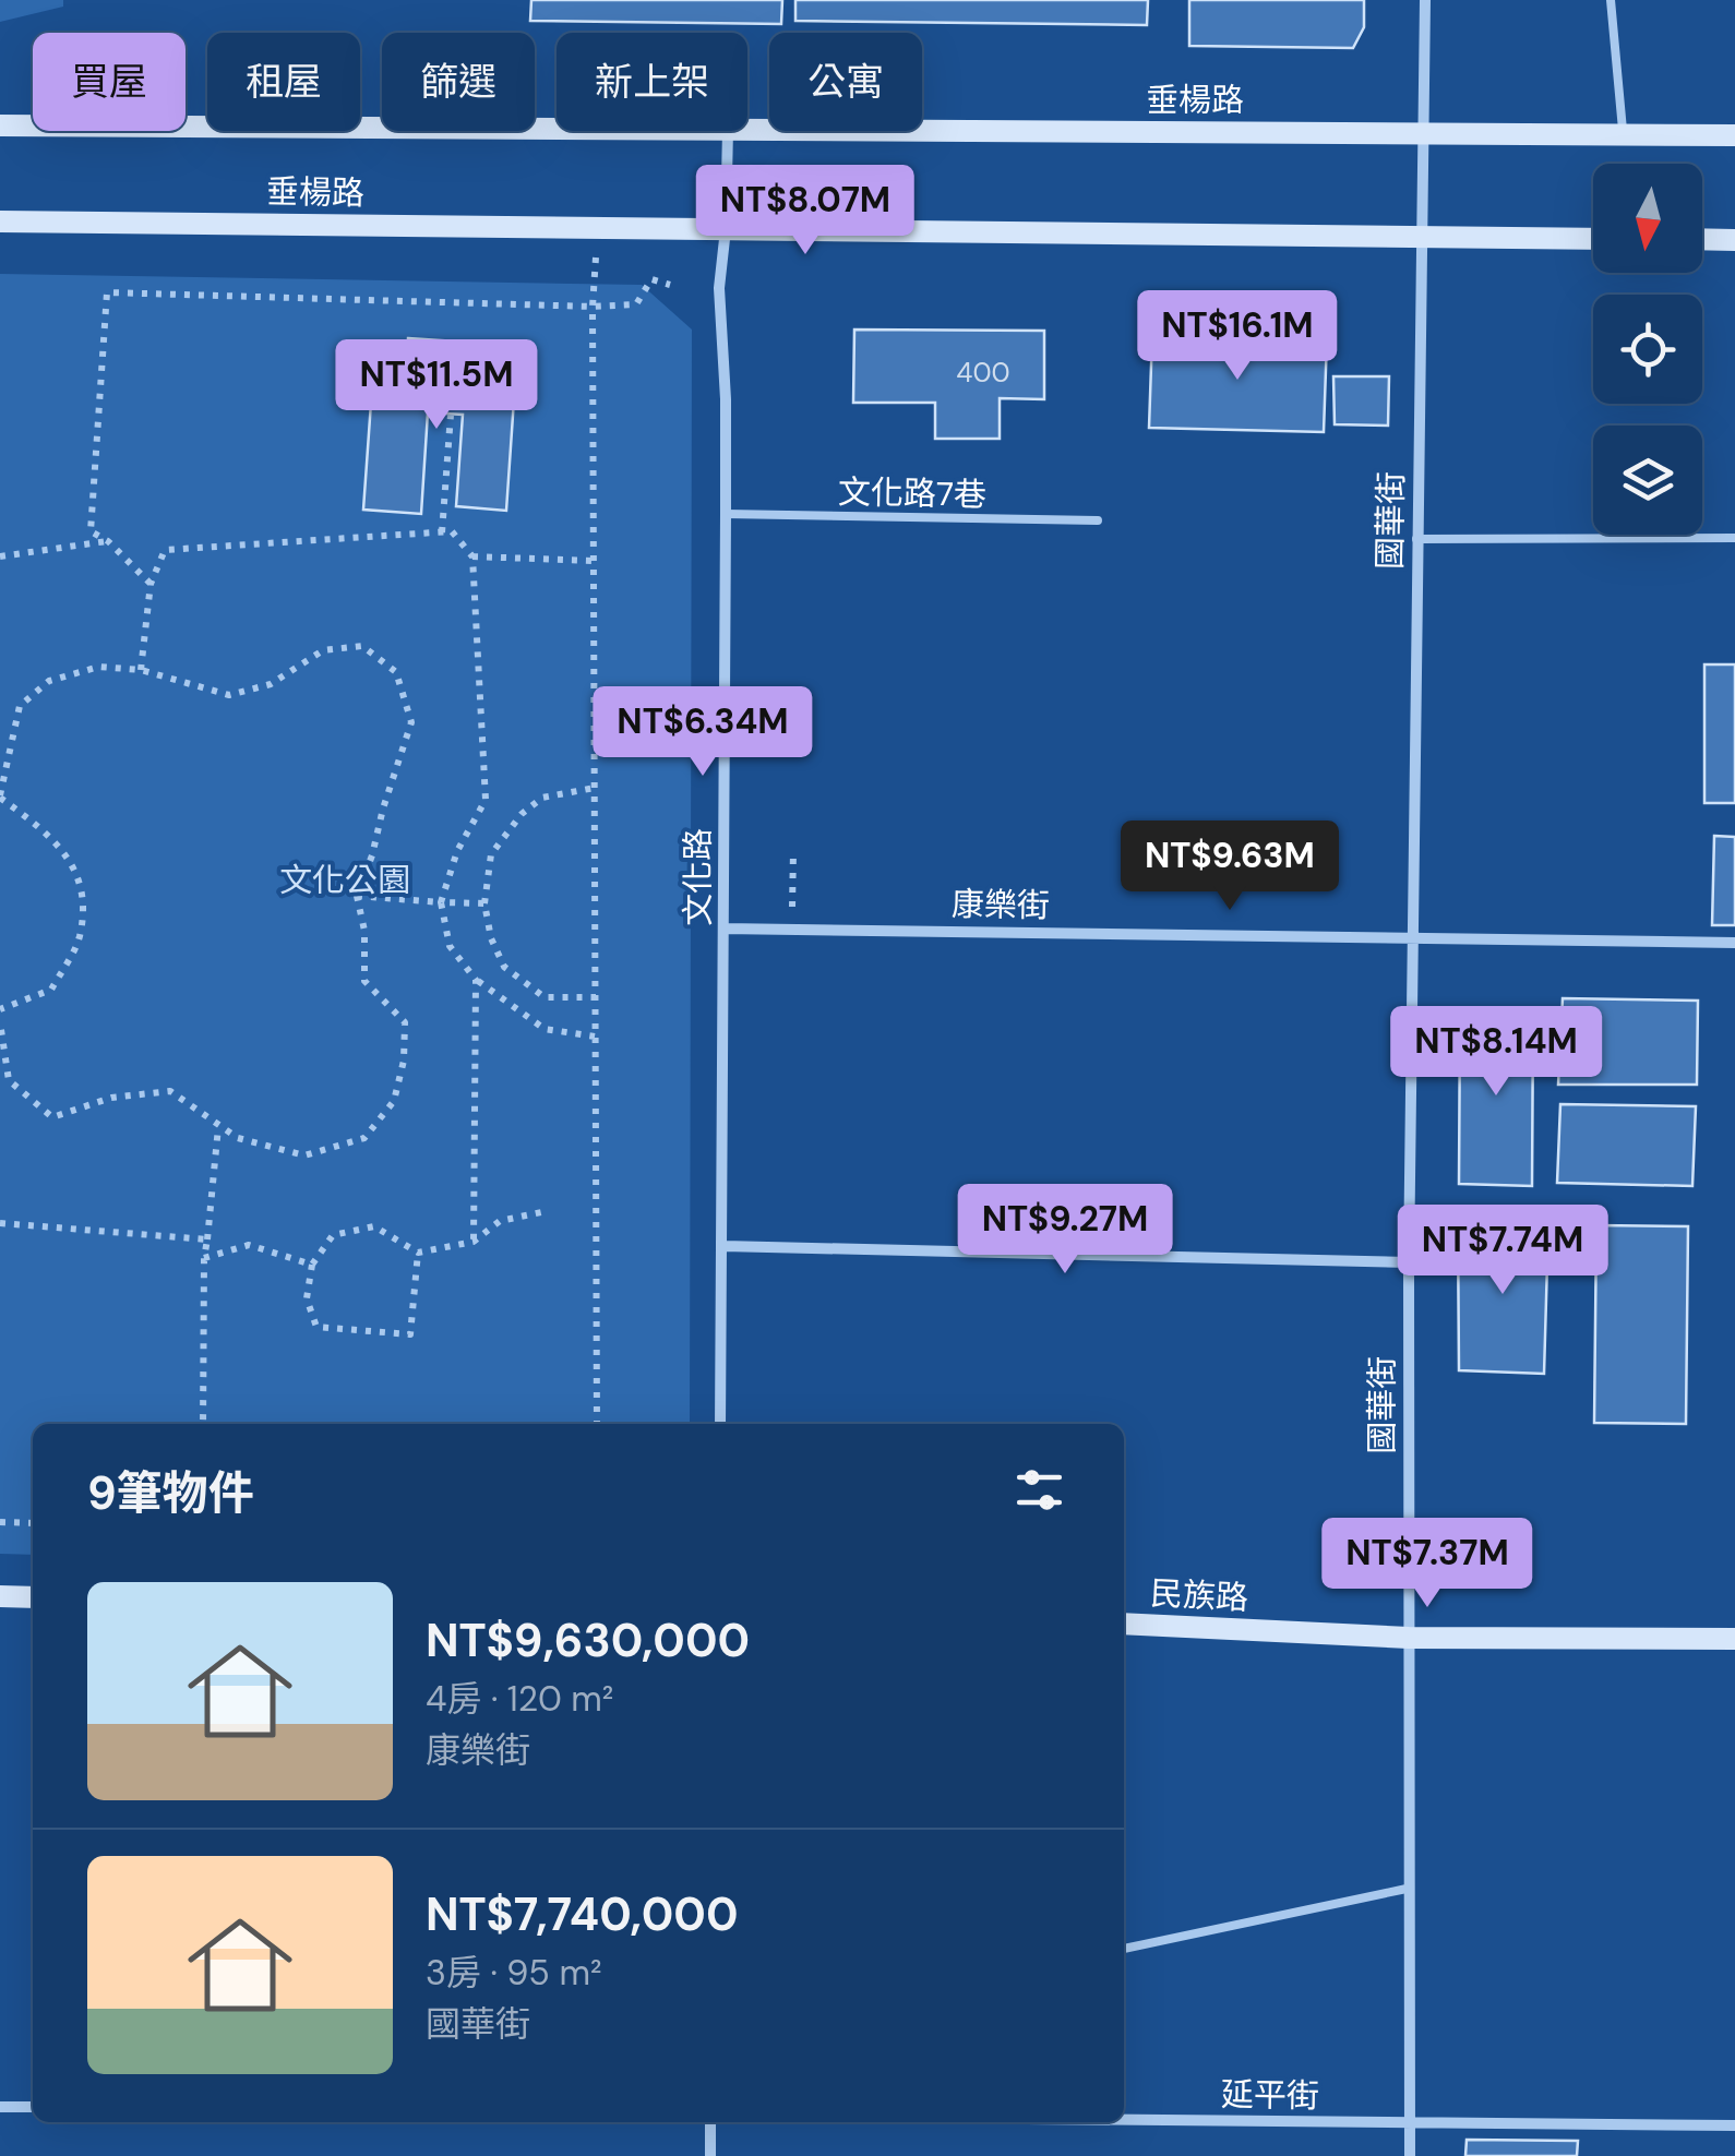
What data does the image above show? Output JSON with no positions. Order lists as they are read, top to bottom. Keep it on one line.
{"streets":{"street":["垂楊路","國華街","文化路","康樂街","民族路","延平街"],"lane":["文化路7巷"]},"crossings":[["垂楊路","國華街"],["垂楊路","文化路"],["文化路7巷","文化路"],["國華街","康樂街"],["國華街","民族路"],["國華街","延平街"],["文化路","康樂街"]],"parks":["文化公園"],"house_numbers":["400"],"north":"bottom","page":{"chip":["買屋","租屋","篩選","新上架","公寓"],"price":["NT$8.07M","NT$16.1M","NT$11.5M","NT$6.34M","NT$9.63M","NT$8.14M","NT$9.27M","NT$7.74M","NT$7.37M"],"heading":"9筆物件","list":[{"name":"NT$9,630,000","note":"4房 · 120 m² · 康樂街"},{"name":"NT$7,740,000","note":"3房 · 95 m² · 國華街"}]}}
